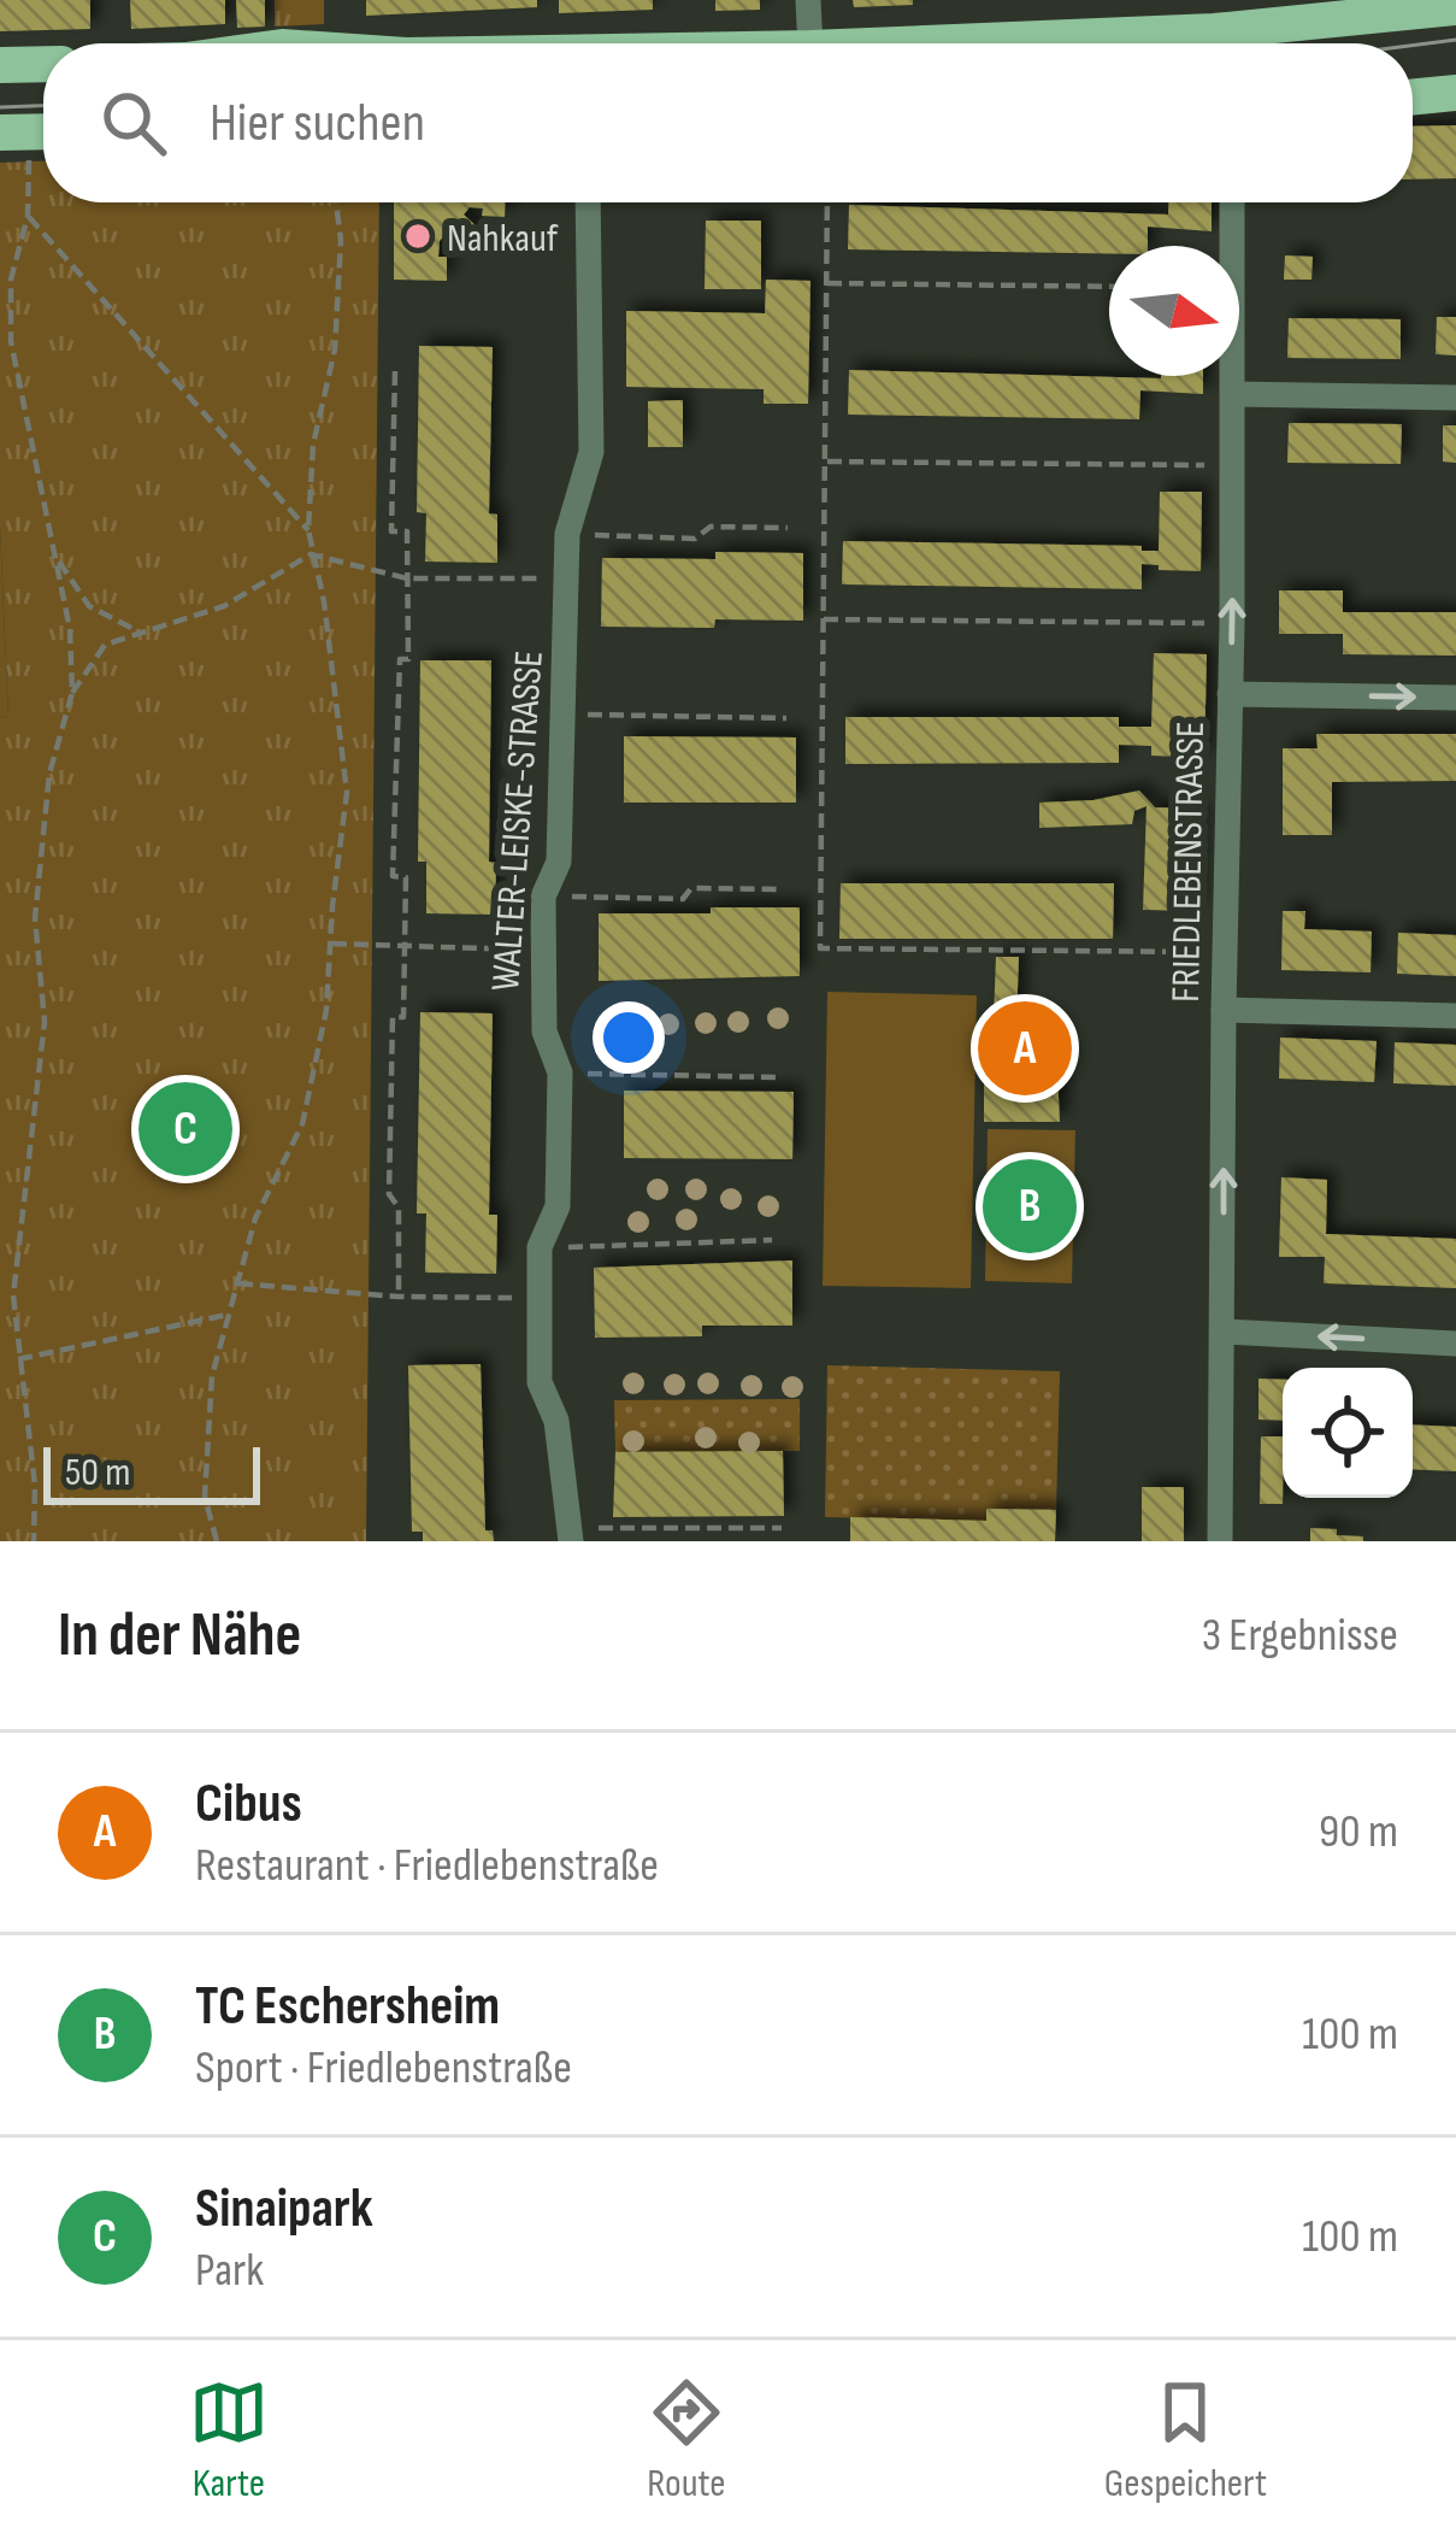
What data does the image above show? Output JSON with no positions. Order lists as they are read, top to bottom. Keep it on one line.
{"streets":{"street":["WALTER-LEISKE-STRASSE","FRIEDLEBENSTRASSE"]},"one_way":["FRIEDLEBENSTRASSE"],"places":["Nahkauf"],"scale_bar":"50 m","north":"right","page":{"search":"Hier suchen","pins":["A","C","B"],"scale":"50 m","heading":["In der Nähe","3 Ergebnisse"],"list":[{"mark":"A","name":"Cibus","note":"Restaurant · Friedlebenstraße","value":"90 m"},{"mark":"B","name":"TC Eschersheim","note":"Sport · Friedlebenstraße","value":"100 m"},{"mark":"C","name":"Sinaipark","note":"Park","value":"100 m"}],"nav":["Karte","Route","Gespeichert"]}}
